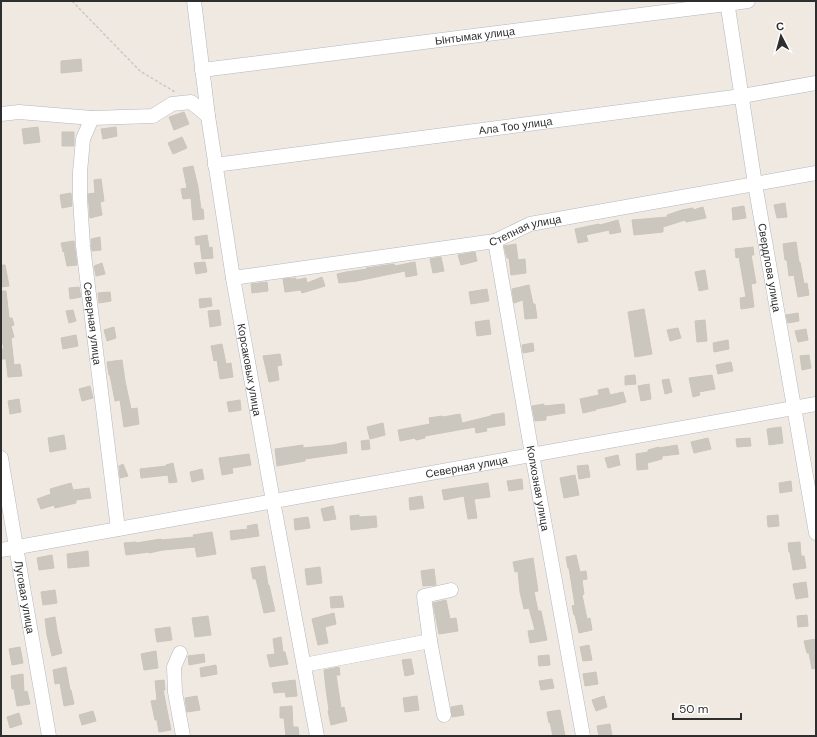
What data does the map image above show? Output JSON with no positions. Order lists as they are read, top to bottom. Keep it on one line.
{"streets":{"street":["Ынтымак улица","Ала Тоо улица","Степная улица","Свердлова улица","Северная улица","Корсаковых улица","Колхозная улица","Луговая улица"]},"crossings":[["Ынтымак улица","Свердлова улица"],["Ынтымак улица","Корсаковых улица"],["Ала Тоо улица","Свердлова улица"],["Ала Тоо улица","Корсаковых улица"],["Степная улица","Свердлова улица"],["Степная улица","Корсаковых улица"],["Степная улица","Колхозная улица"],["Свердлова улица","Северная улица"],["Северная улица","Корсаковых улица"],["Северная улица","Колхозная улица"],["Северная улица","Луговая улица"]],"scale_bar":"50 m","north":"top"}
